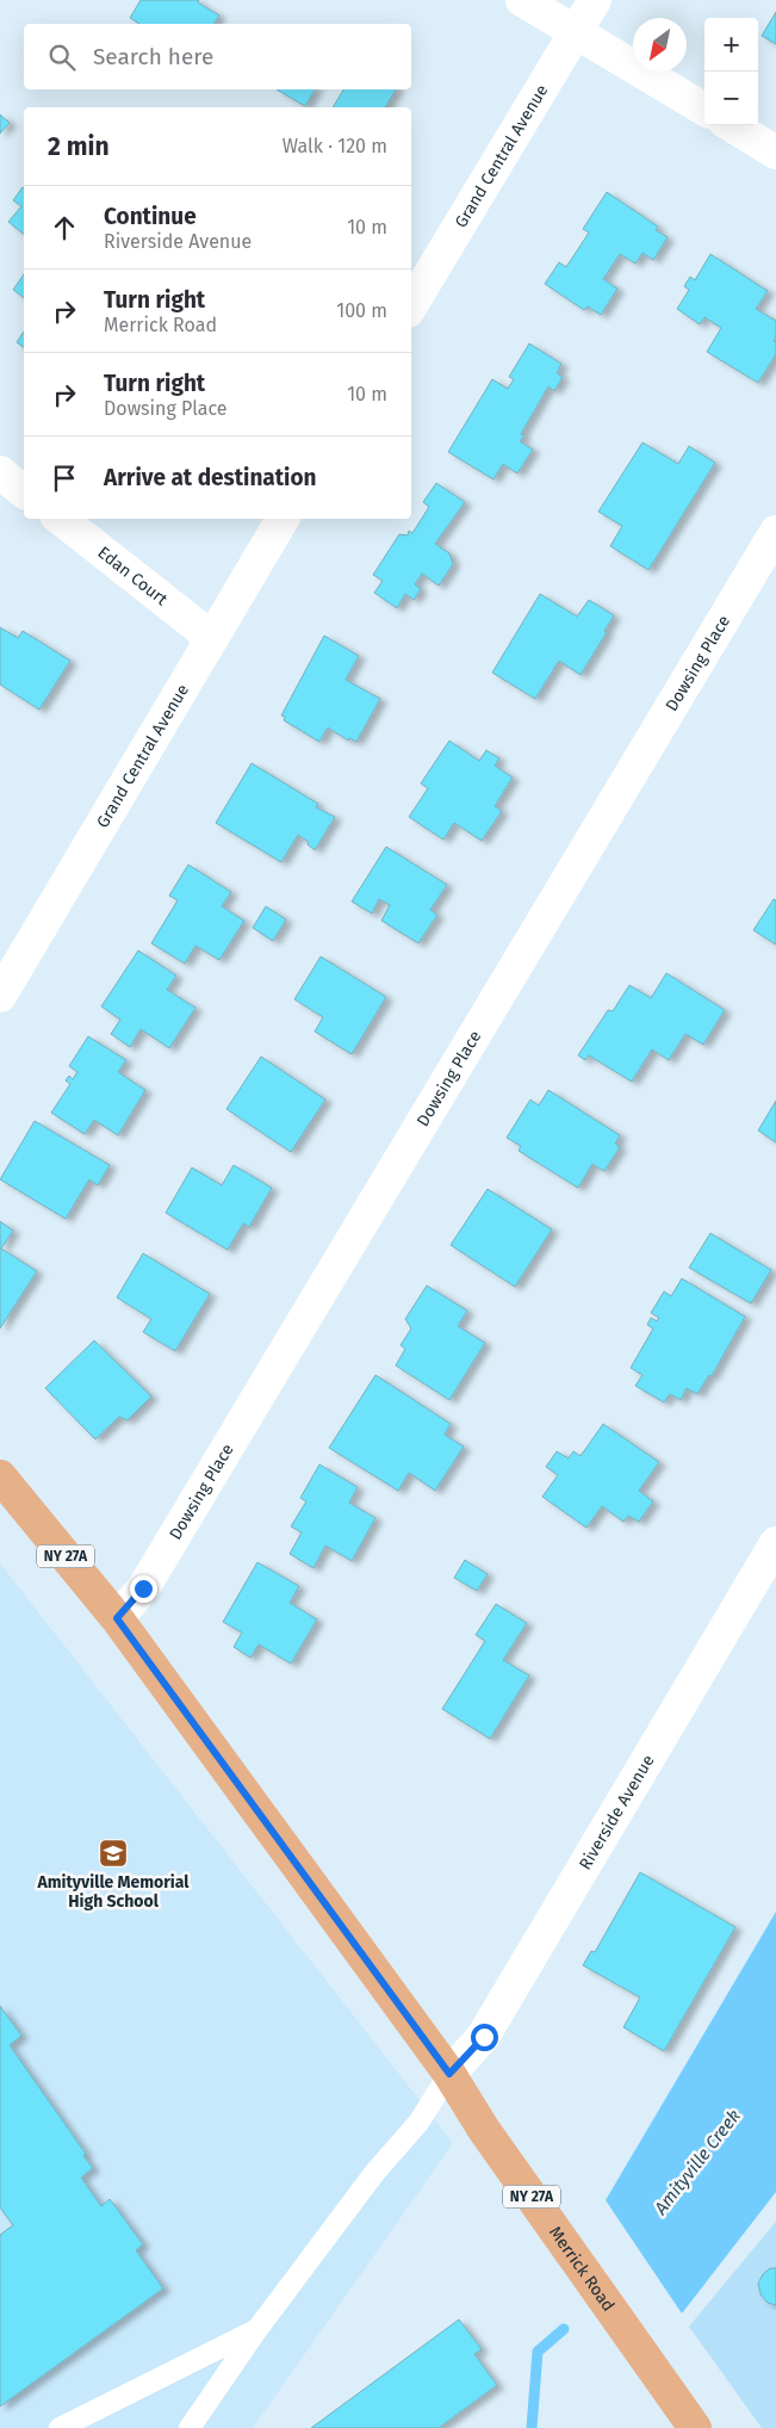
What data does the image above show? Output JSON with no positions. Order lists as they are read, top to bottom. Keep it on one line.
{"streets":{"main road":["NY 27A","Merrick Road"],"street":["Grand Central Avenue","Edan Court","Dowsing Place","Riverside Avenue"]},"crossings":[["Grand Central Avenue","Edan Court"],["Dowsing Place","Merrick Road"],["Riverside Avenue","Merrick Road"]],"water":["Amityville Creek"],"places":{"school or university":["Amityville Memorial High School"]},"north":"bottom left","page":{"map_buttons":["+","−"],"search":"Search here","heading":["2 min","Walk · 120 m"],"list":[["Continue","Riverside Avenue","10 m"],["Turn right","Merrick Road","100 m"],["Turn right","Dowsing Place","10 m"],"Arrive at destination"]}}
